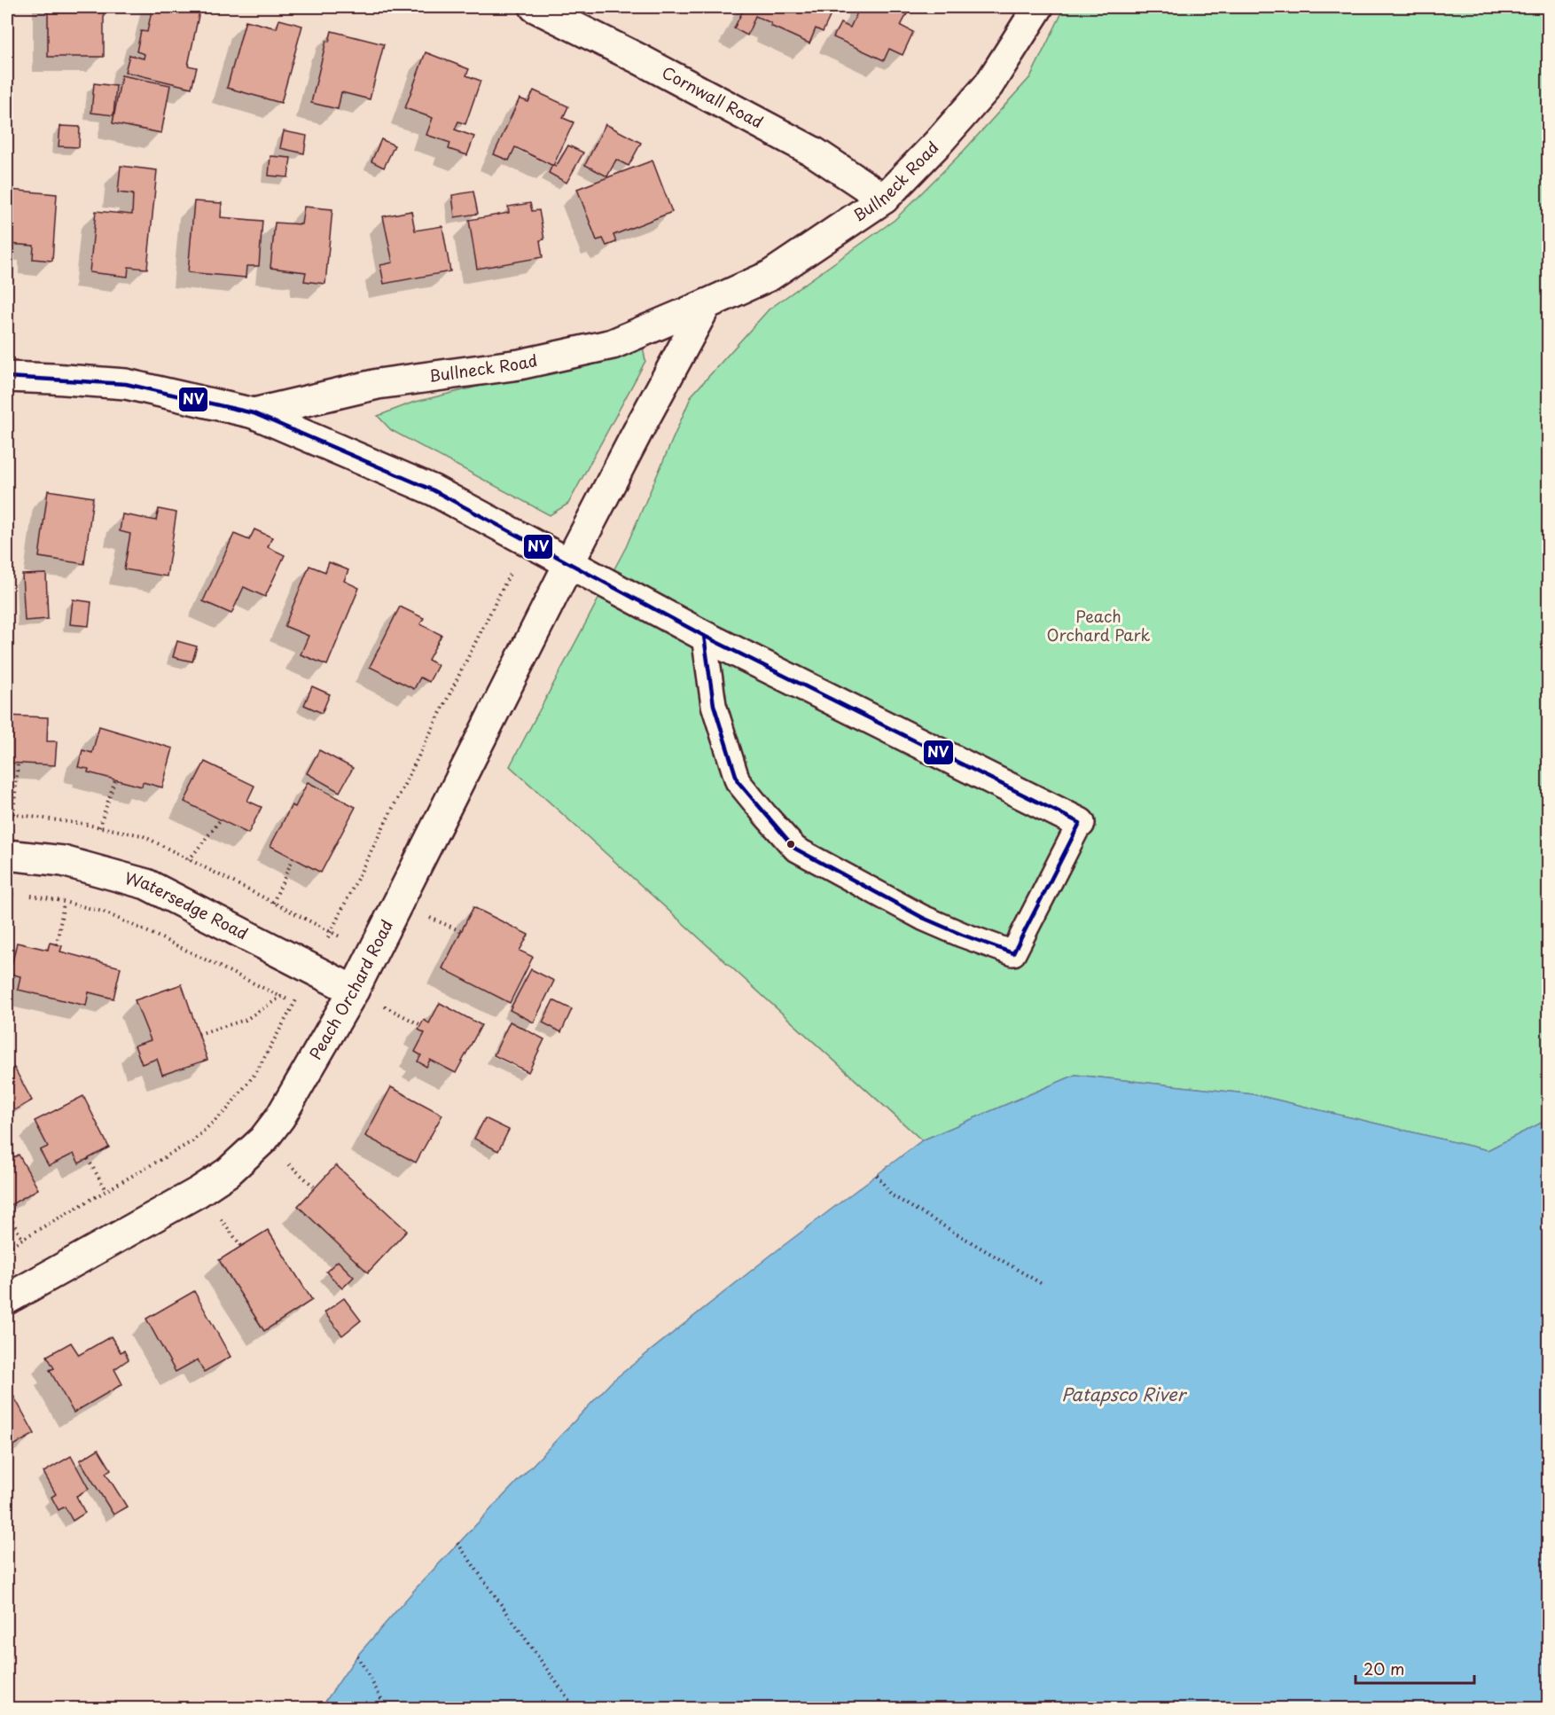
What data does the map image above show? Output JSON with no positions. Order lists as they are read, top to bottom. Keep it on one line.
{"streets":{"street":["Cornwall Road","Bullneck Road","Watersedge Road","Peach Orchard Road"]},"crossings":[["Cornwall Road","Bullneck Road"],["Watersedge Road","Peach Orchard Road"]],"water":["Patapsco River"],"parks":["Peach Orchard Park"],"lines":["transit line NV"],"scale_bar":"20 m"}
